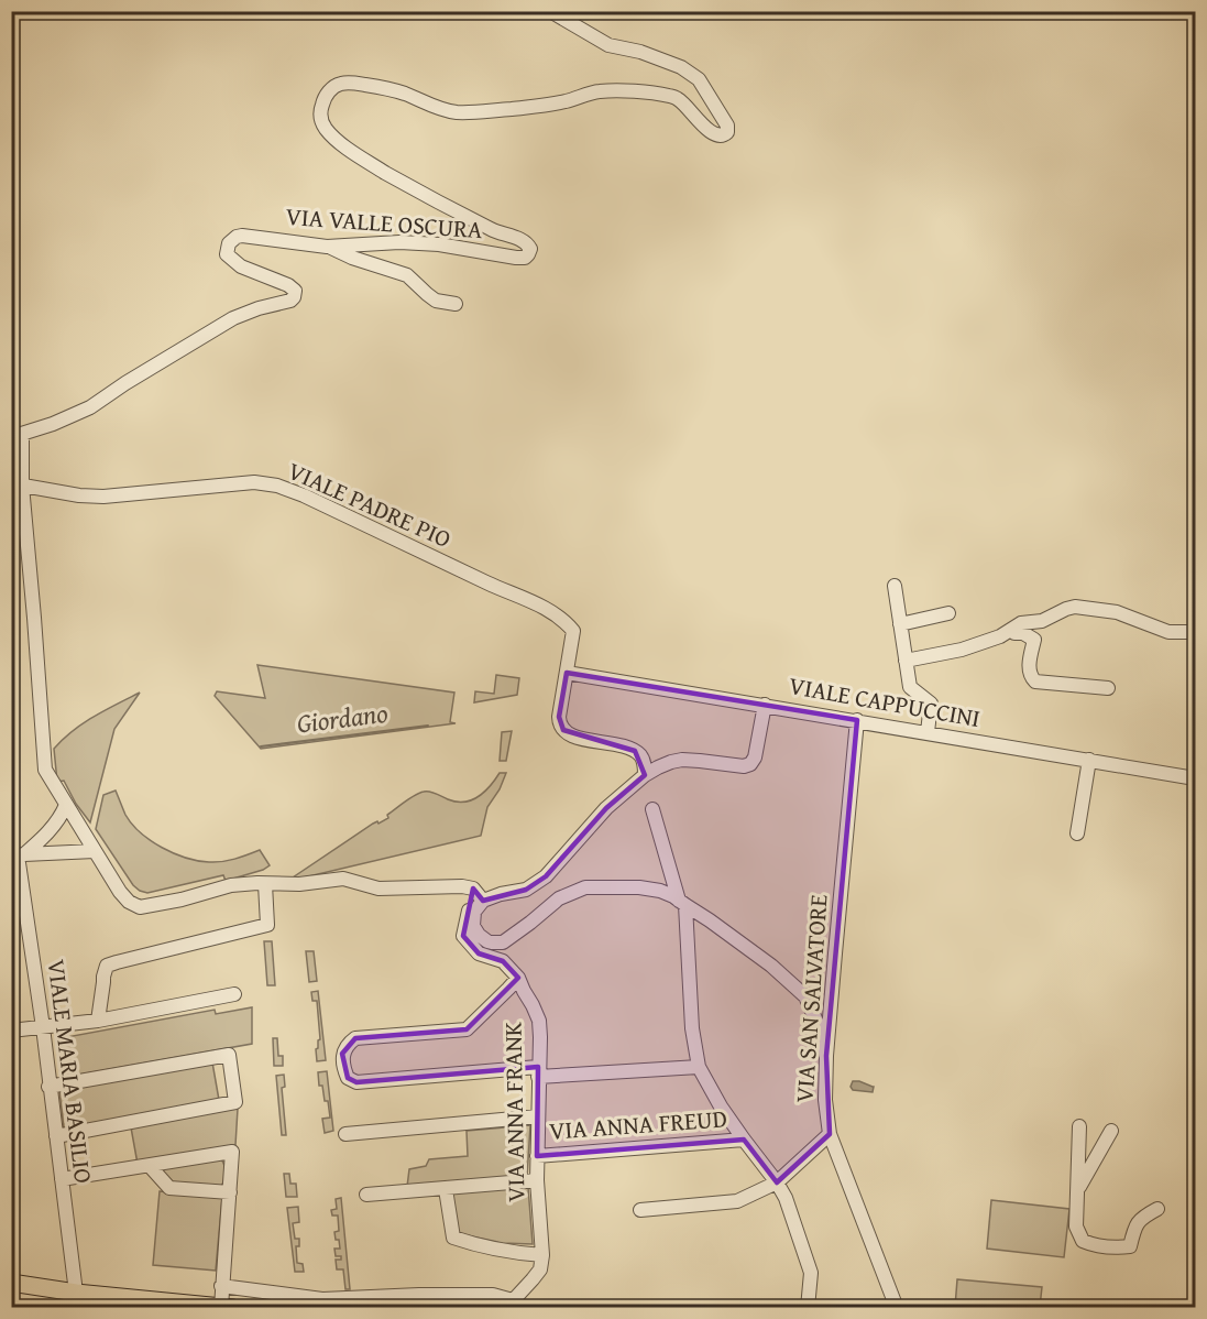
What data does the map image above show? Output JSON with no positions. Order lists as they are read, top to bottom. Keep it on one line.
{"streets":{"street":["VIA VALLE OSCURA","VIALE PADRE PIO","VIALE CAPPUCCINI","VIA SAN SALVATORE","VIALE MARIA BASILIO","VIA ANNA FRANK","VIA ANNA FREUD"]},"crossings":[["VIALE PADRE PIO","VIALE CAPPUCCINI"],["VIALE CAPPUCCINI","VIA SAN SALVATORE"],["VIA ANNA FRANK","VIA ANNA FREUD"]],"water":["Giordano"]}
